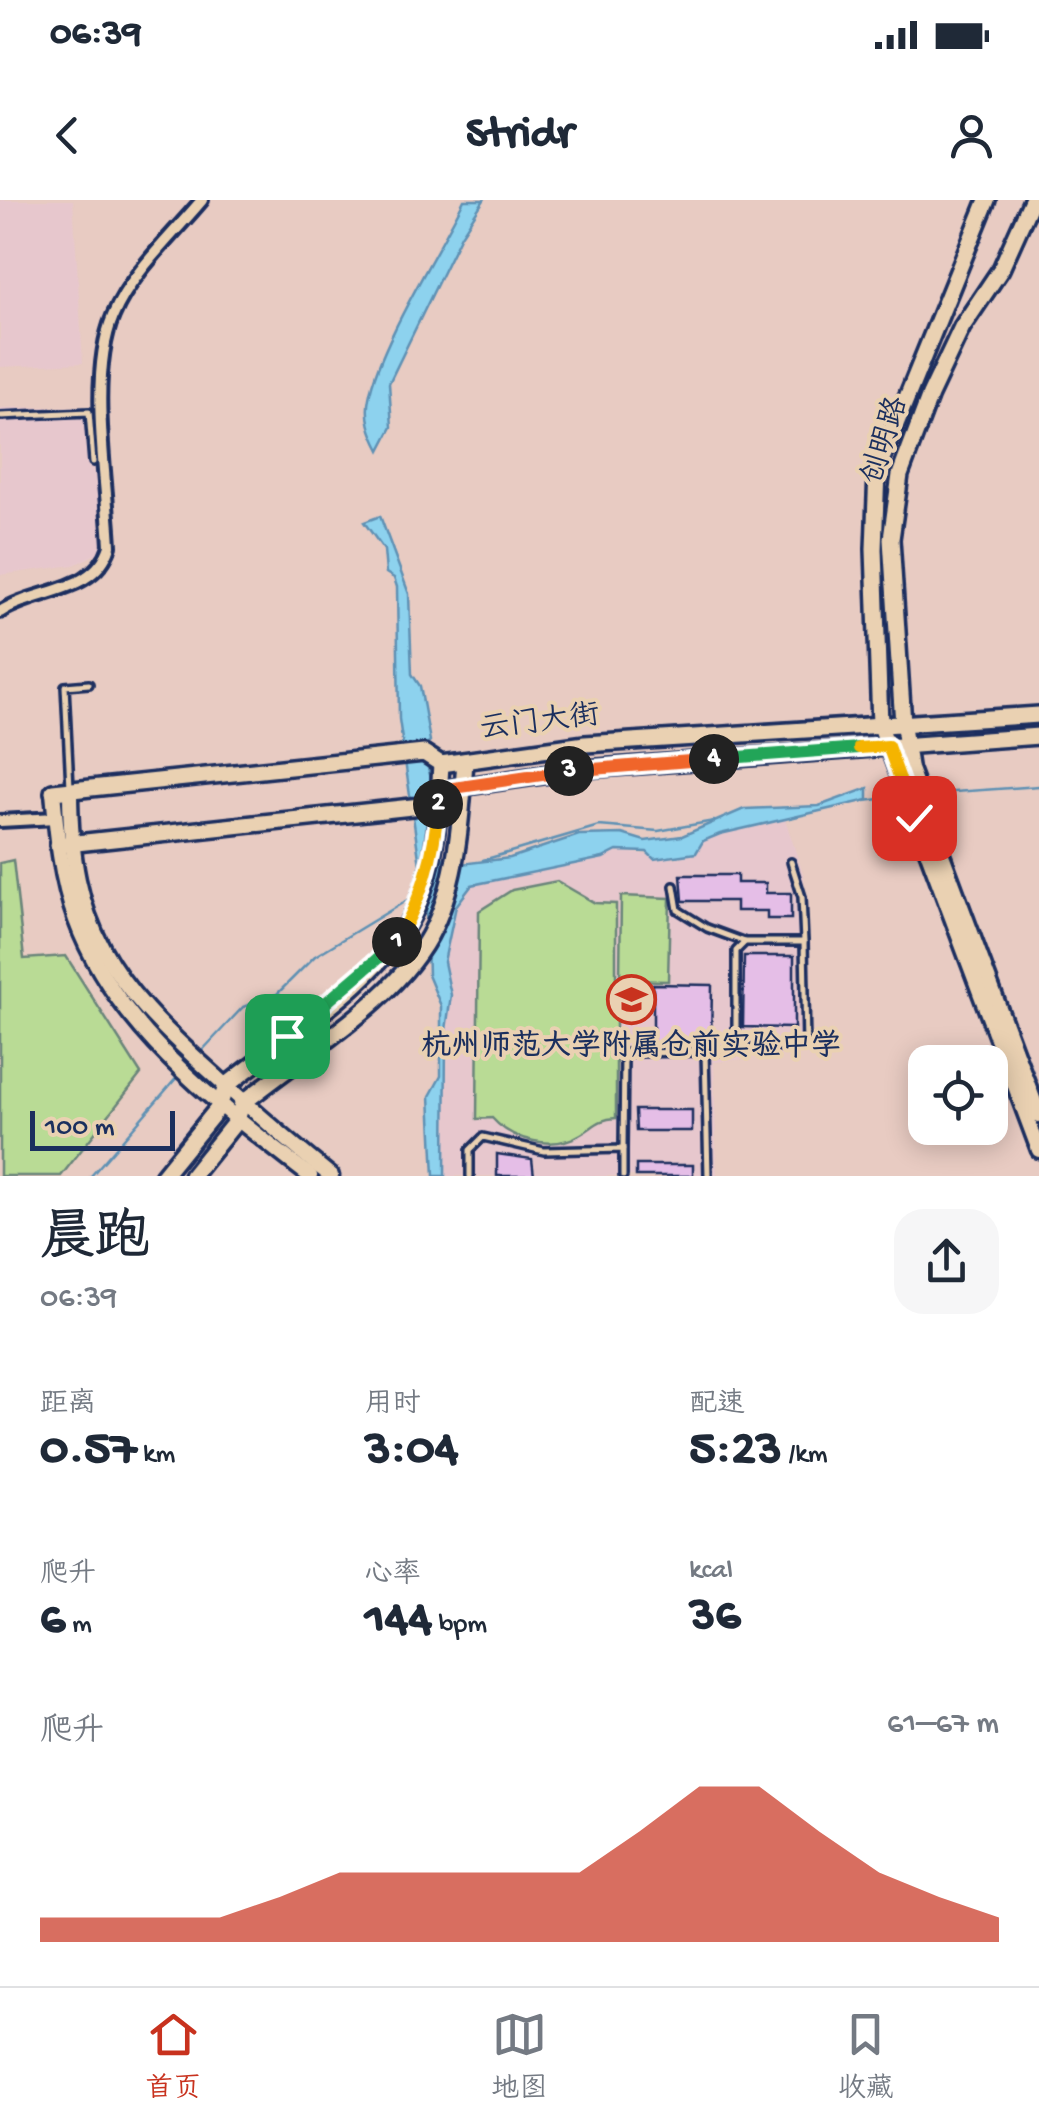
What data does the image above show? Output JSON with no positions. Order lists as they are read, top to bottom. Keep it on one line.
{"streets":{"main road":["创明路","云门大街"]},"crossings":[["创明路","云门大街"]],"places":{"school or university":["杭州师范大学附属仓前实验中学"]},"scale_bar":"100 m","page":{"status":"06:39","header":"Stridr","pins":["4","3","2","1"],"scale":"100 m","heading":["晨跑","06:39"],"stats":[["距离","0.57 km"],["用时","3:04"],["配速","5:23 /km"],["爬升","6 m"],["心率","144 bpm"],["kcal","36"]],"chart":["爬升","61–67 m"],"tabs":["首页","地图","收藏"]}}
